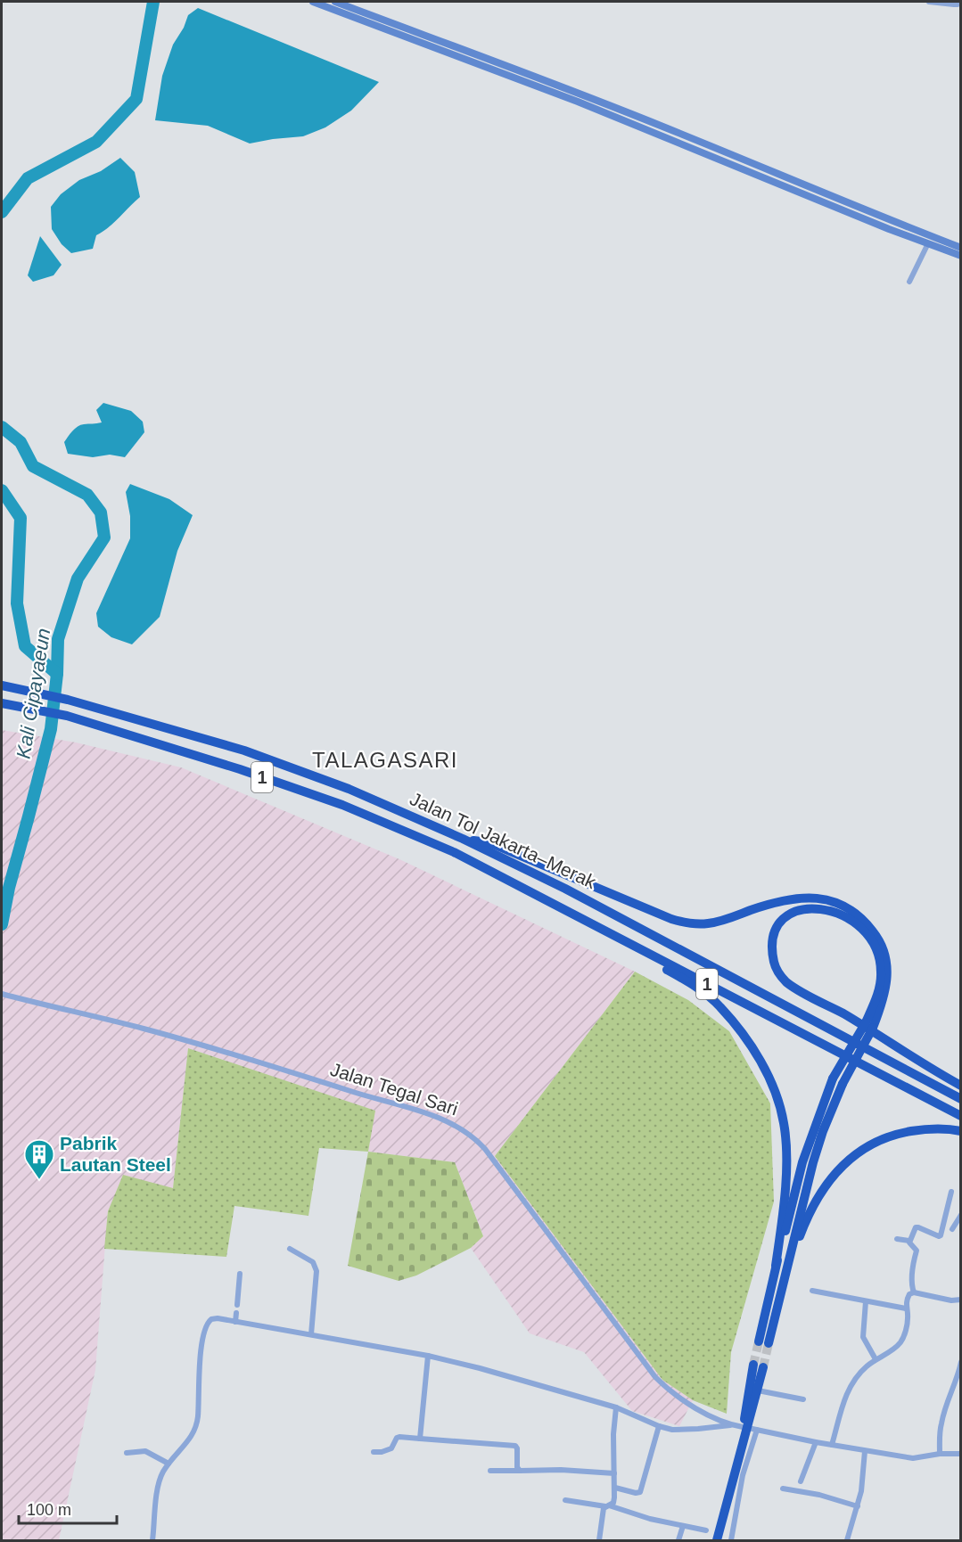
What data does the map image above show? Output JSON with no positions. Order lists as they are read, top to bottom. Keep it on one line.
{"streets":{"highway":["1","Jalan Tol Jakarta–Merak"],"street":["Jalan Tegal Sari"]},"districts":["TALAGASARI"],"water":["Kali Cipayaeun"],"places":{"building":["Pabrik Lautan Steel"]},"scale_bar":"100 m"}
